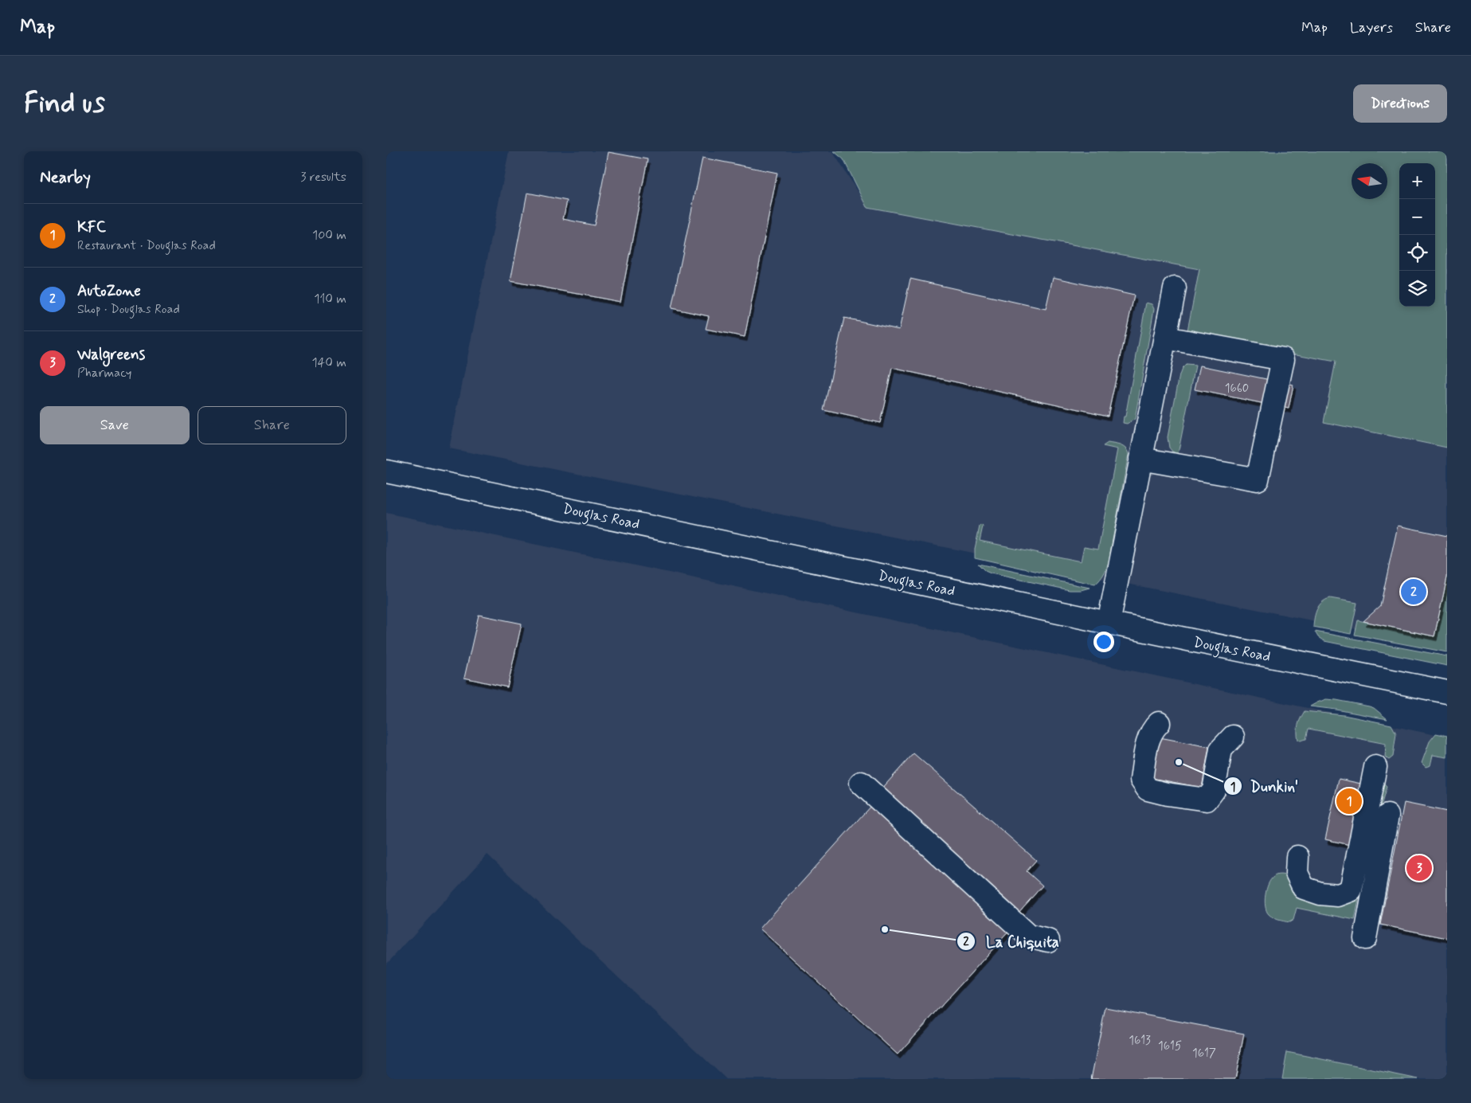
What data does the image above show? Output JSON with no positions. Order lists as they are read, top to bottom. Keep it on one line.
{"streets":{"street":["Douglas Road"]},"places":["Dunkin'","La Chiquita"],"house_numbers":["1660","1613","1615","1617"],"north":"left","page":{"header":"Map","nav":["Map","Layers","Share"],"buttons":["Directions",["Save","Share"]],"title":"Find us","heading":["Nearby","3 results"],"map_buttons":["+","−"],"list":[{"mark":"1","name":"KFC","note":"Restaurant · Douglas Road","value":"100 m"},{"mark":"2","name":"AutoZone","note":"Shop · Douglas Road","value":"110 m"},{"mark":"3","name":"Walgreens","note":"Pharmacy","value":"140 m"}],"pins":["2","1","3"]}}
